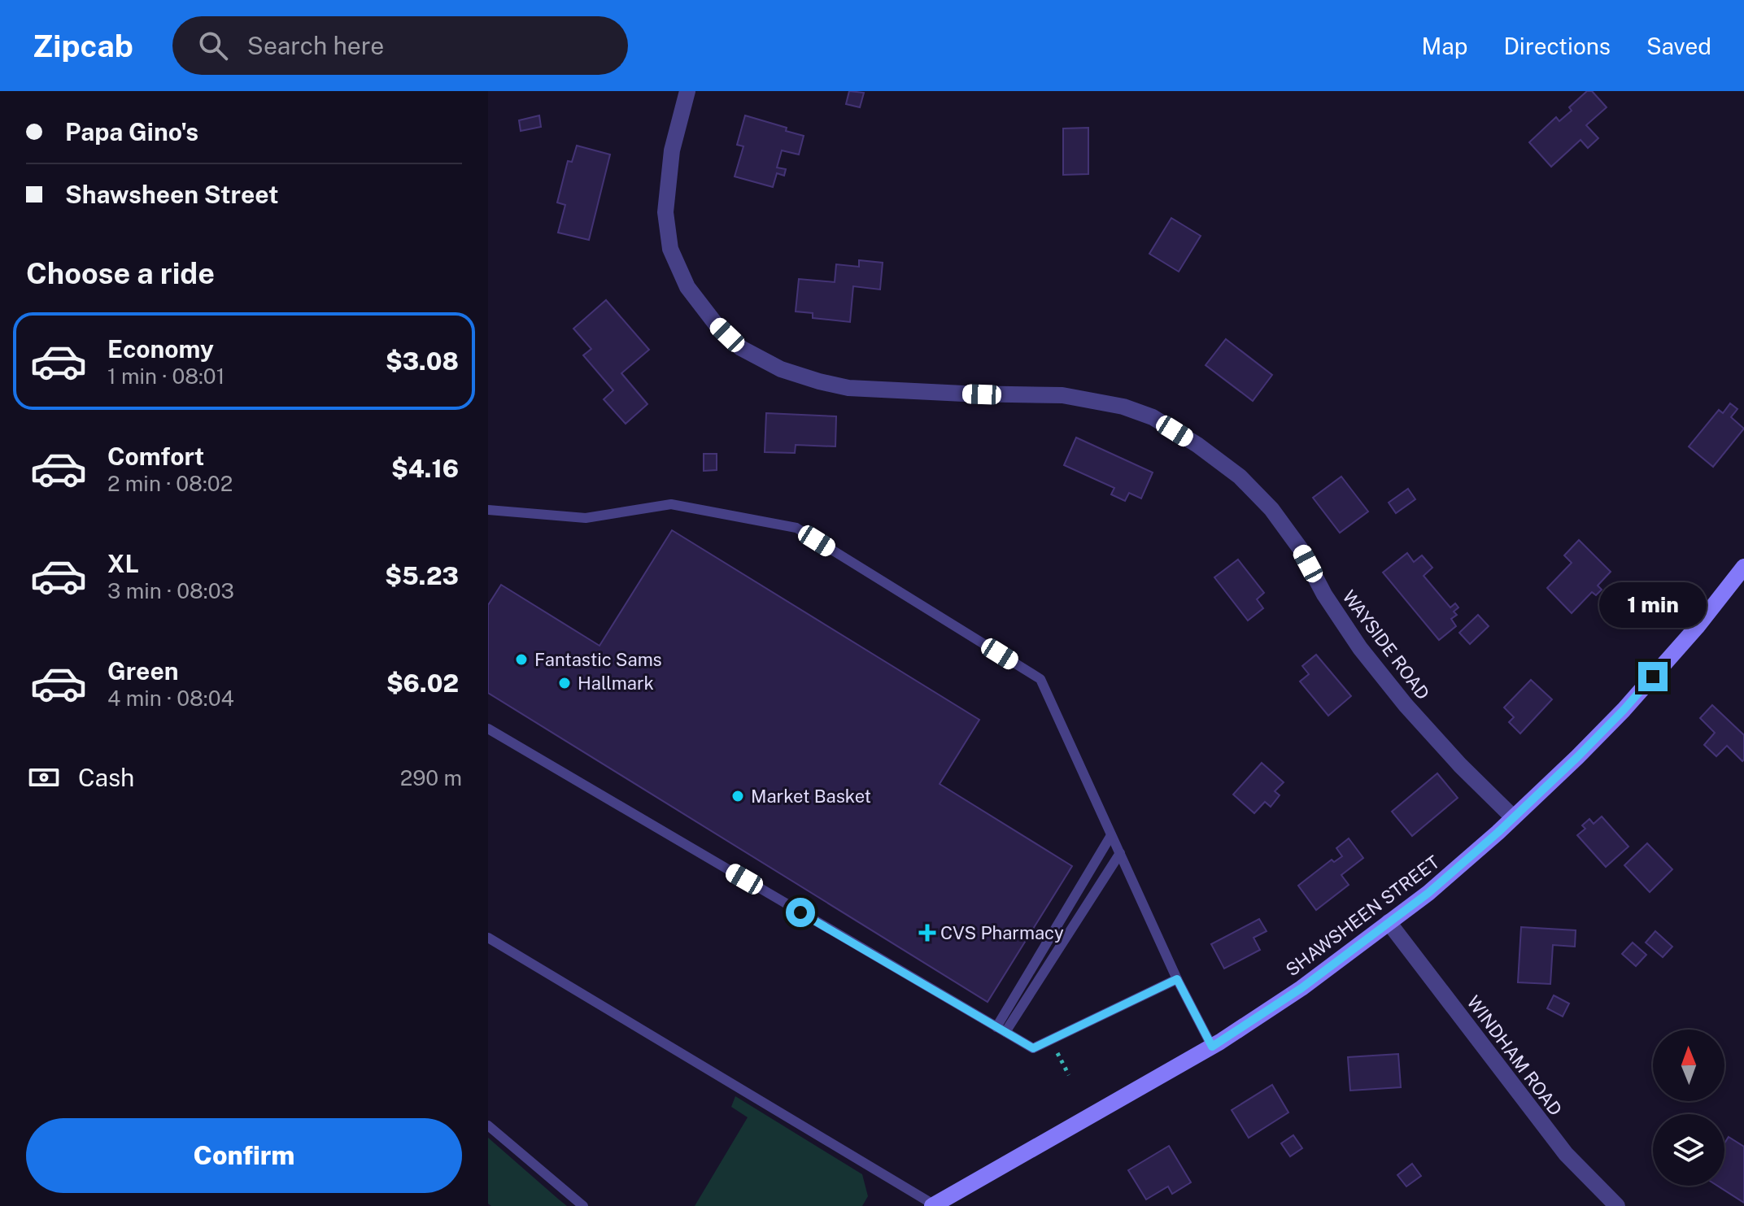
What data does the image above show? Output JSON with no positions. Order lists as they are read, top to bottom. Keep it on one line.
{"streets":{"main road":["SHAWSHEEN STREET"],"street":["WAYSIDE ROAD","WINDHAM ROAD"]},"crossings":[["WAYSIDE ROAD","SHAWSHEEN STREET"],["SHAWSHEEN STREET","WINDHAM ROAD"]],"places":{"other":["Fantastic Sams","Hallmark","Market Basket"],"health":["CVS Pharmacy"]},"north":"top","page":{"header":"Zipcab","search":"Search here","nav":["Map","Directions","Saved"],"banner":["Papa Gino's","Shawsheen Street"],"heading":"Choose a ride","list":[{"name":"Economy","note":"1 min · 08:01","value":"$3.08"},{"name":"Comfort","note":"2 min · 08:02","value":"$4.16"},{"name":"XL","note":"3 min · 08:03","value":"$5.23"},{"name":"Green","note":"4 min · 08:04","value":"$6.02"}],"bubble":"1 min","pay":["Cash","290 m"],"buttons":"Confirm"}}
